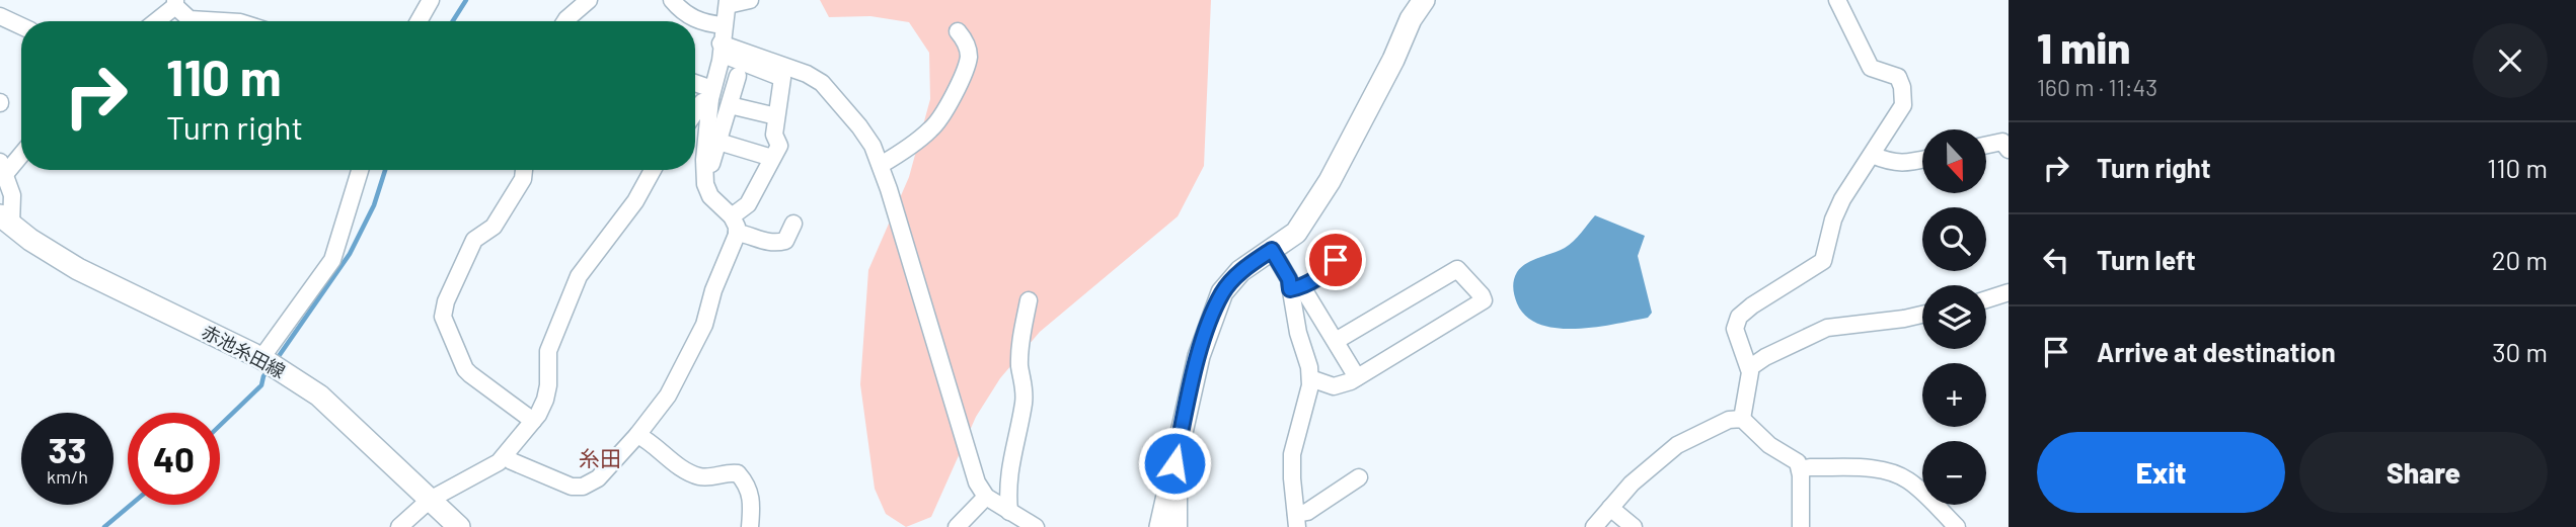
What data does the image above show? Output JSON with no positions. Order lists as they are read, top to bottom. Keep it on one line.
{"streets":{"street":["赤池糸田線"]},"districts":["糸田"],"north":"bottom","page":{"heading":["1 min","160 m · 11:43"],"turn":["110 m","Turn right"],"list":[{"name":"Turn right","value":"110 m"},{"name":"Turn left","value":"20 m"},{"name":"Arrive at destination","value":"30 m"}],"map_buttons":["+","−"],"speed":"33 km/h","limit":"40","buttons":["Exit","Share"]}}
